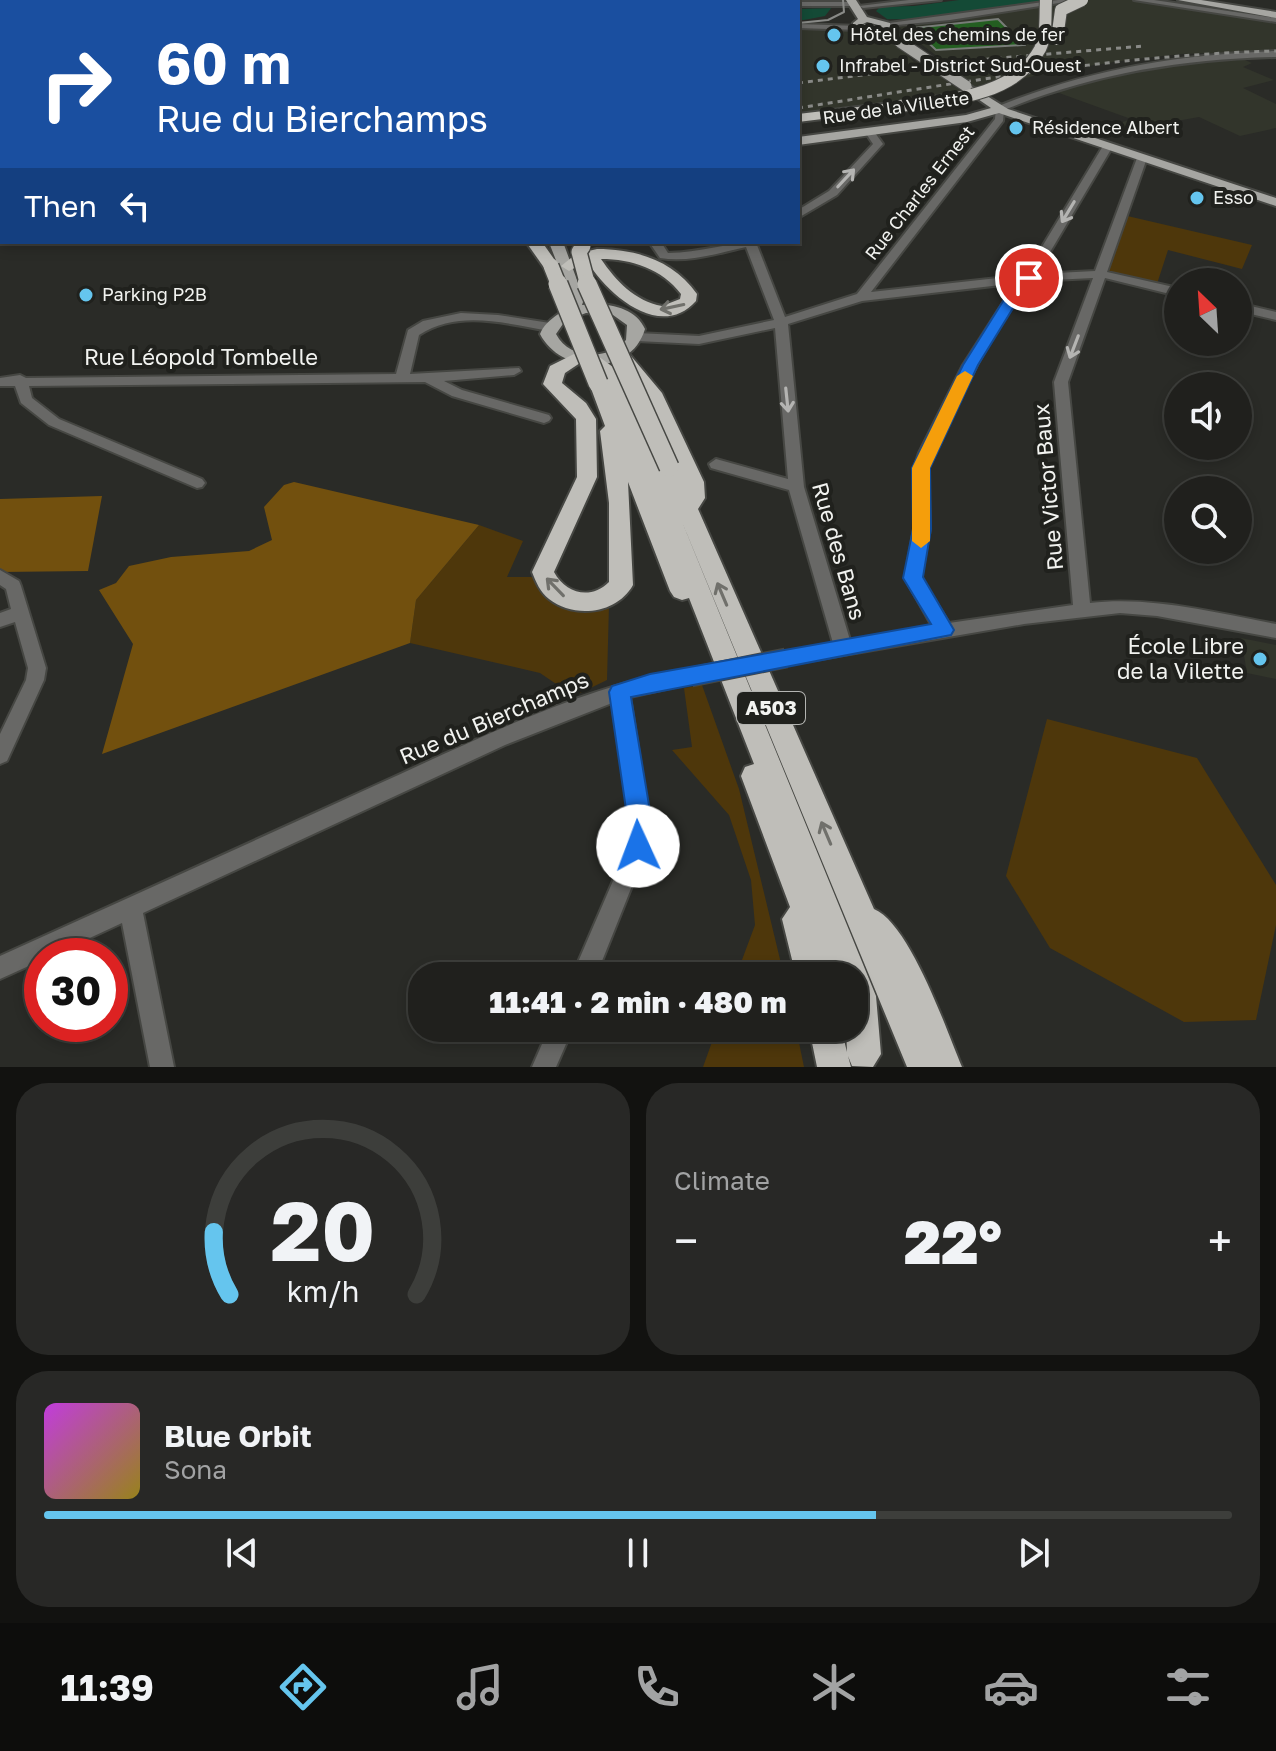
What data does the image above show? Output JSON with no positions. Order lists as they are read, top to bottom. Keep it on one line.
{"streets":{"highway":["A503"],"main road":["Rue de la Villette"],"street":["Rue Charles Ernest","Rue Léopold Tombelle","Rue Victor Baux","Rue des Bans","Rue du Bierchamps"]},"crossings":[["Rue de la Villette","Rue Charles Ernest"],["Rue Victor Baux","Rue du Bierchamps"],["Rue des Bans","Rue du Bierchamps"]],"one_way":["Rue des Bans"],"places":["Hôtel des chemins de fer","Infrabel - District Sud-Ouest","Résidence Albert","Esso","Parking P2B","École Libre de la Vilette"],"north":"top left","page":{"turn":["60 m","Rue du Bierchamps"],"then":"Then","limit":"30","trip":"11:41 · 2 min · 480 m","tile":"Climate","heat":["−","22°","+"],"song":["Blue Orbit","Sona"],"tabs":"11:39","gauge":["20","km/h"]}}
